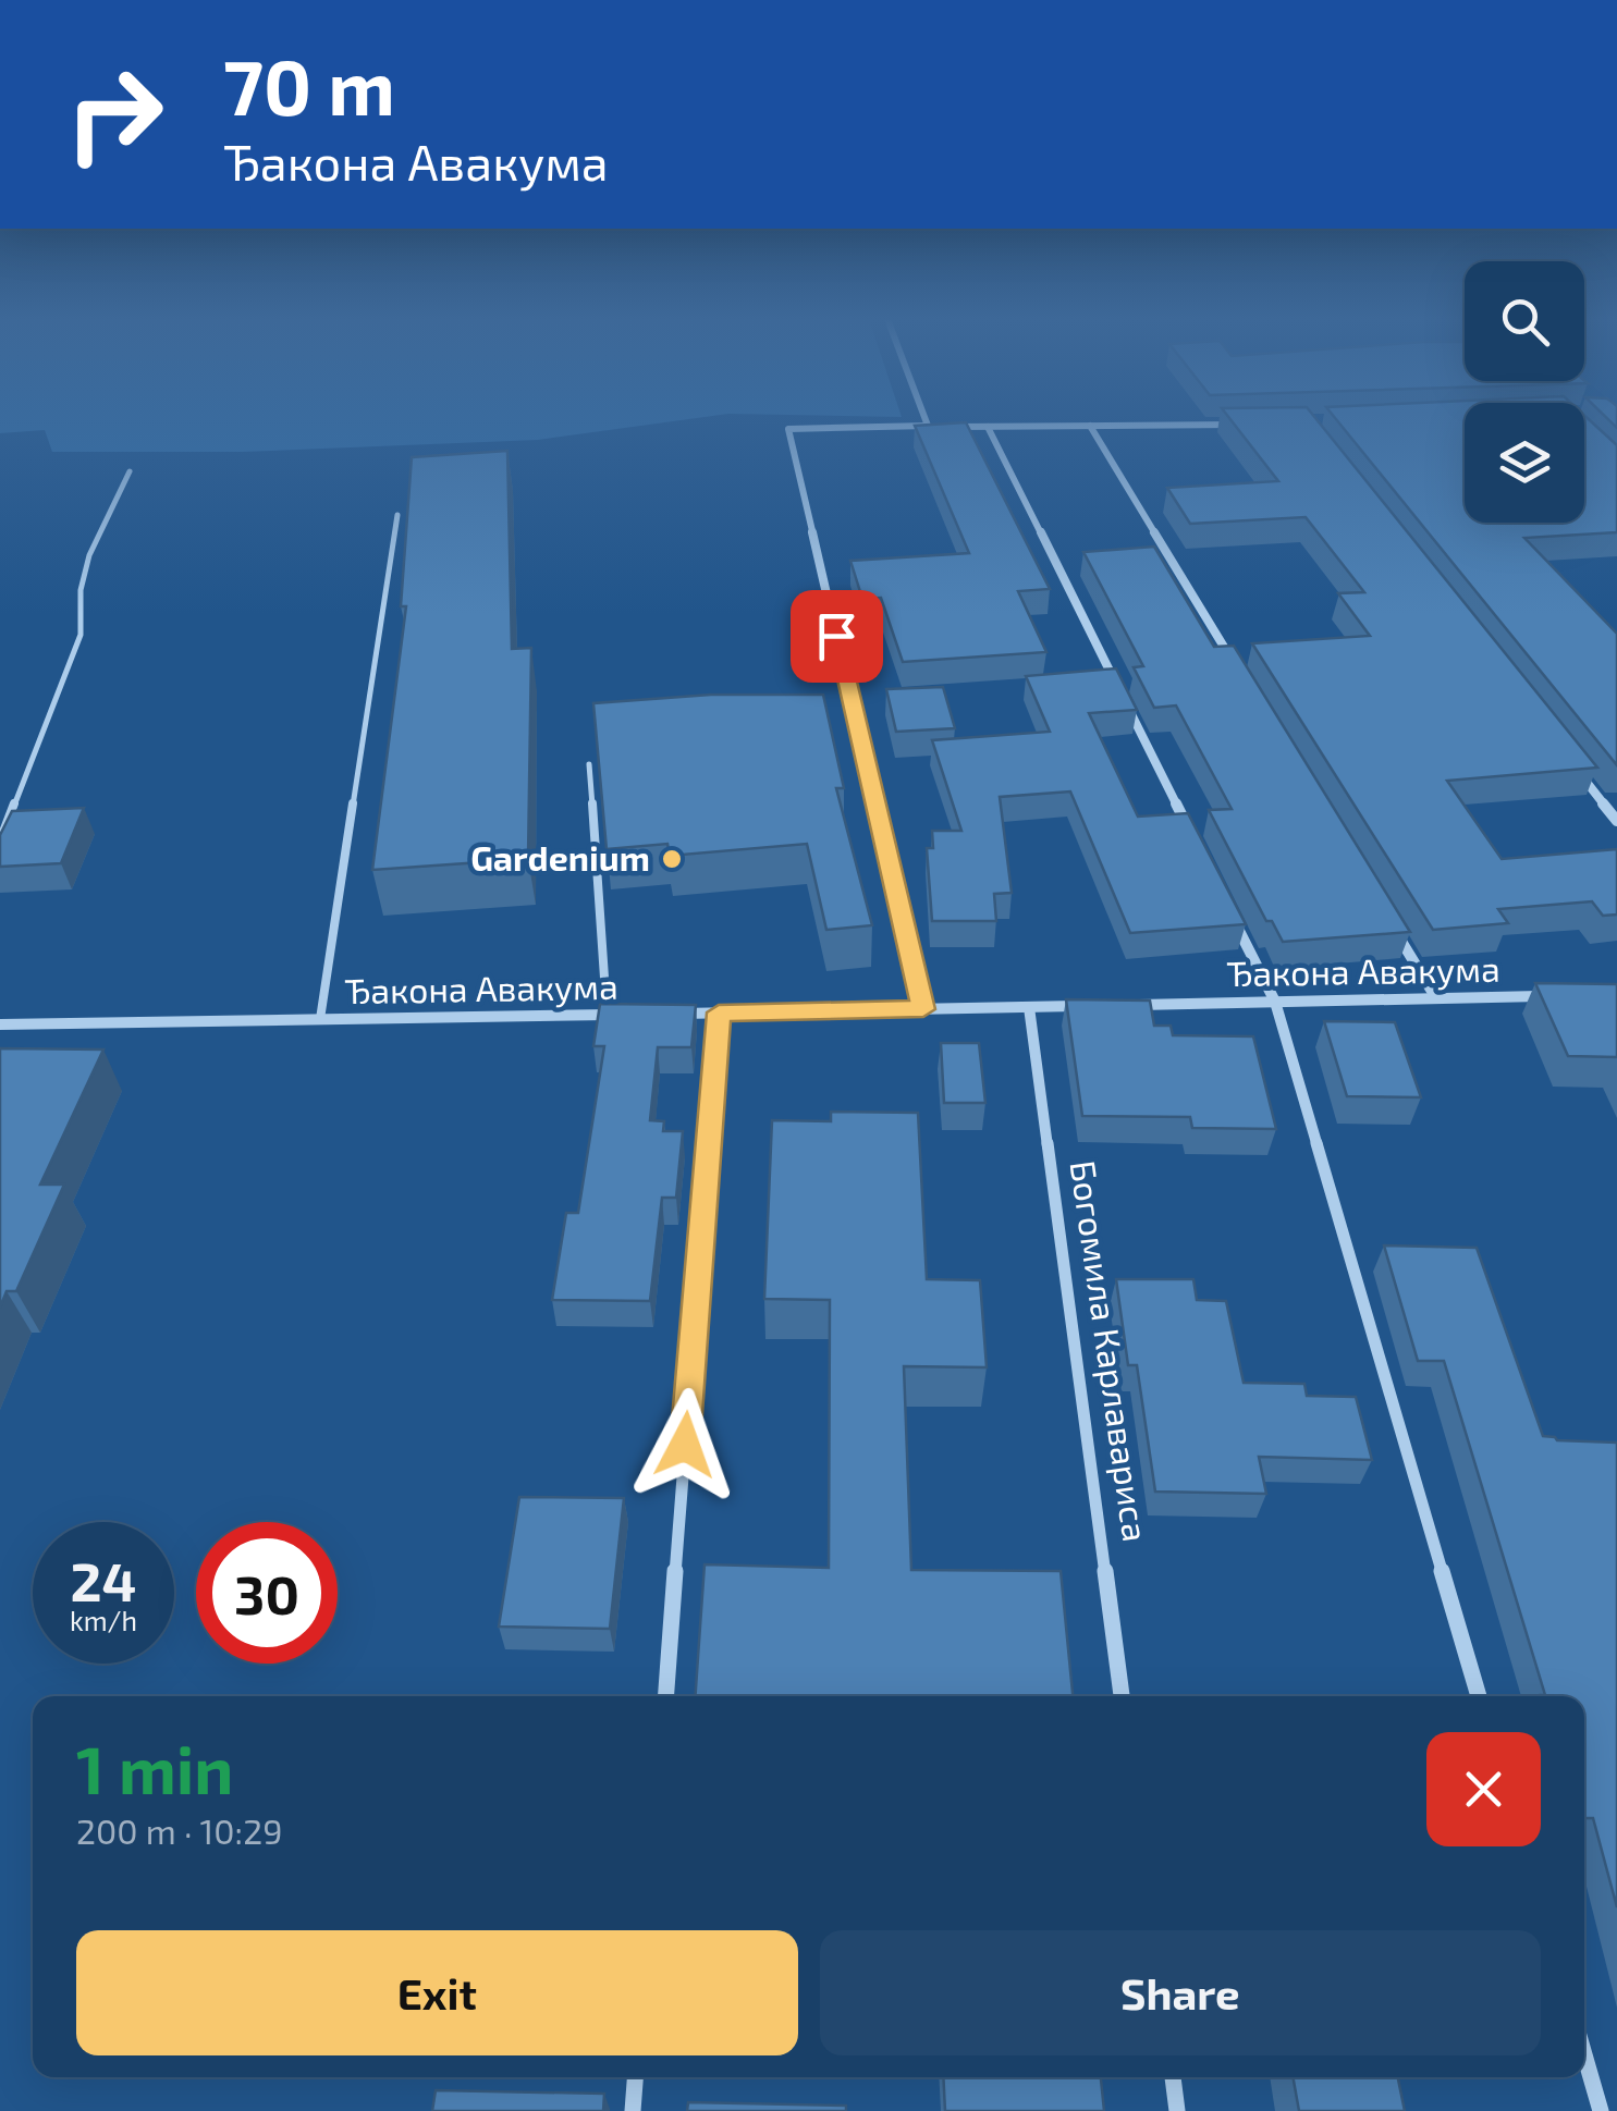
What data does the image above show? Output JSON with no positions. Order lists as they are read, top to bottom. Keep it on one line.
{"streets":{"street":["Ђакона Авакума","Богомила Карлавариса"]},"crossings":[["Ђакона Авакума","Богомила Карлавариса"]],"places":["Gardenium"],"page":{"turn":["70 m","Ђакона Авакума"],"speed":"24 km/h","limit":"30","heading":["1 min","200 m · 10:29"],"buttons":["Exit","Share"]}}
